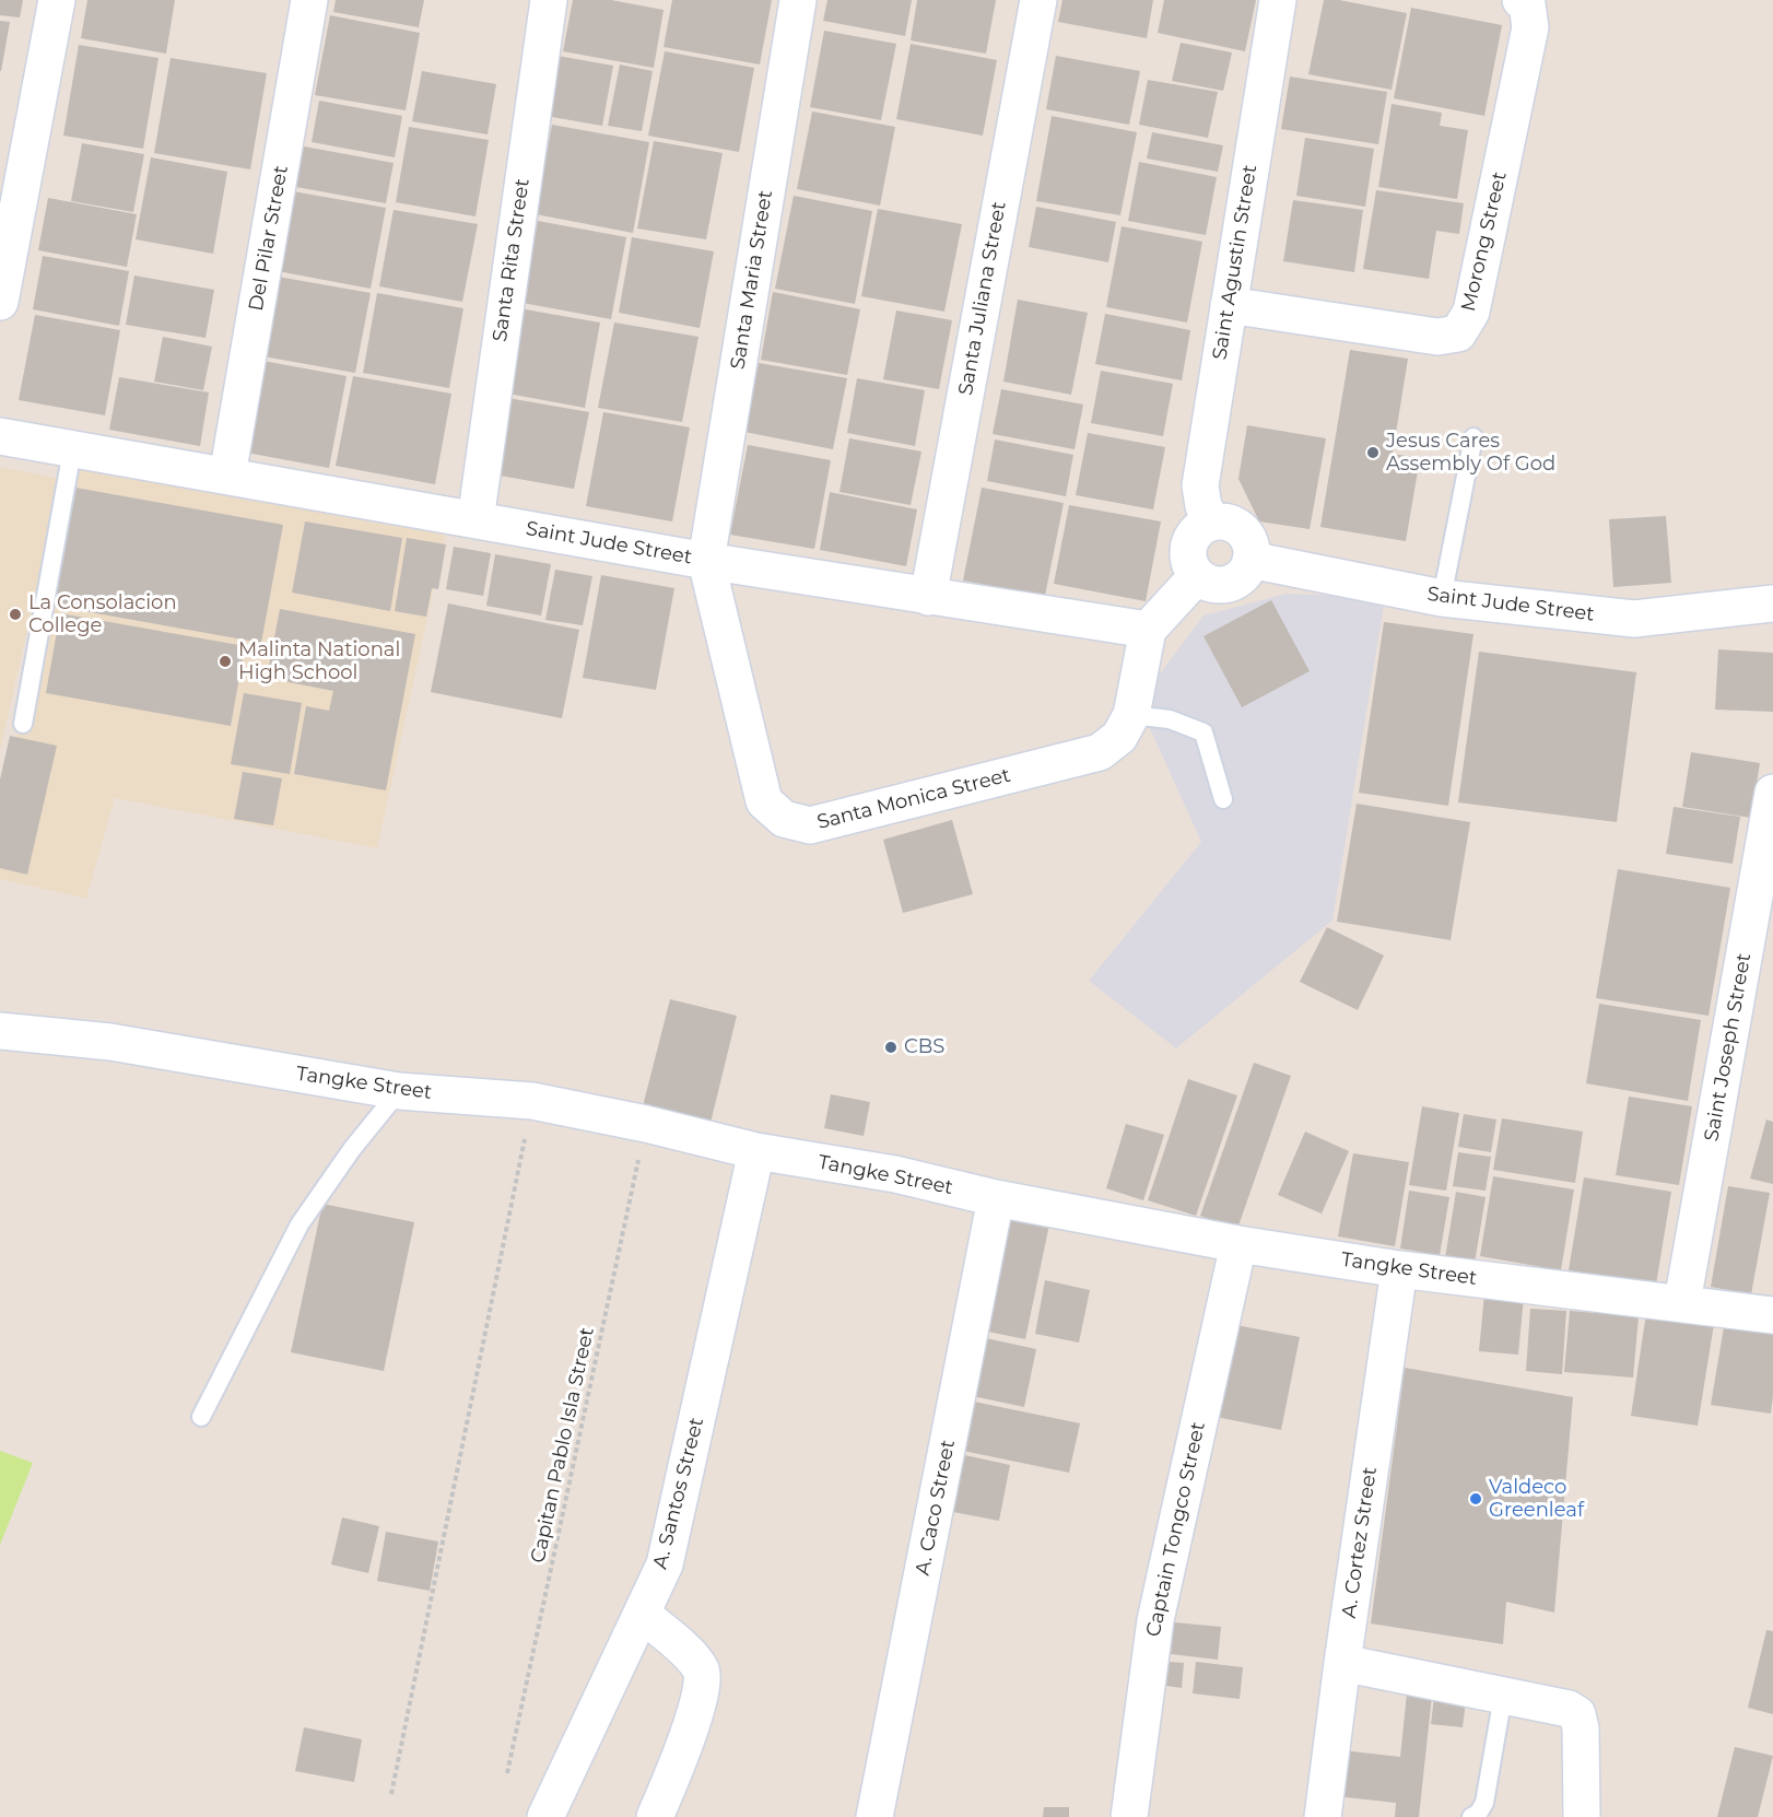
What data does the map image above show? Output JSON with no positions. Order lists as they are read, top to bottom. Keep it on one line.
{"streets":{"street":["Del Pilar Street","Morong Street","Santa Rita Street","Saint Agustin Street","Santa Maria Street","Santa Juliana Street","Saint Jude Street","Santa Monica Street","Saint Joseph Street","Tangke Street","A. Santos Street","A. Caco Street","Captain Tongco Street","A. Cortez Street"],"path":["Capitan Pablo Isla Street"]},"crossings":[["Del Pilar Street","Saint Jude Street"],["Morong Street","Saint Agustin Street"],["Santa Rita Street","Saint Jude Street"],["Saint Agustin Street","Saint Jude Street"],["Santa Maria Street","Saint Jude Street"],["Santa Maria Street","Santa Monica Street"],["Santa Juliana Street","Saint Jude Street"],["Saint Jude Street","Santa Monica Street"],["Saint Joseph Street","Tangke Street"],["Tangke Street","Capitan Pablo Isla Street"],["Tangke Street","A. Santos Street"],["Tangke Street","A. Caco Street"],["Tangke Street","Captain Tongco Street"],["Tangke Street","A. Cortez Street"]],"places":["Jesus Cares Assembly Of God","La Consolacion College","Malinta National High School","CBS","Valdeco Greenleaf"]}
